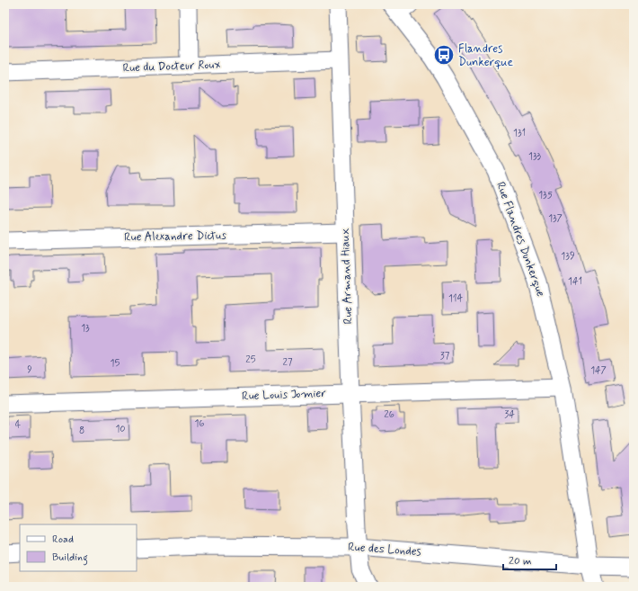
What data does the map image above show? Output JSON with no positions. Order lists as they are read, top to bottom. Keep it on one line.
{"streets":{"street":["Rue du Docteur Roux","Rue Alexandre Dictus","Rue Flandres Dunkerque","Rue Armand Hiaux","Rue Louis Jomier","Rue des Londes"]},"crossings":[["Rue du Docteur Roux","Rue Armand Hiaux"],["Rue Alexandre Dictus","Rue Armand Hiaux"],["Rue Flandres Dunkerque","Rue Louis Jomier"],["Rue Flandres Dunkerque","Rue des Londes"],["Rue Armand Hiaux","Rue Louis Jomier"],["Rue Armand Hiaux","Rue des Londes"]],"places":{"bus stop":["Flandres Dunkerque"]},"house_numbers":["131","133","135","137","139","141","114","13","37","25","27","15","9","147","26","34","16","4","10","8"],"legend":["Road","Building"],"scale_bar":"20 m"}
